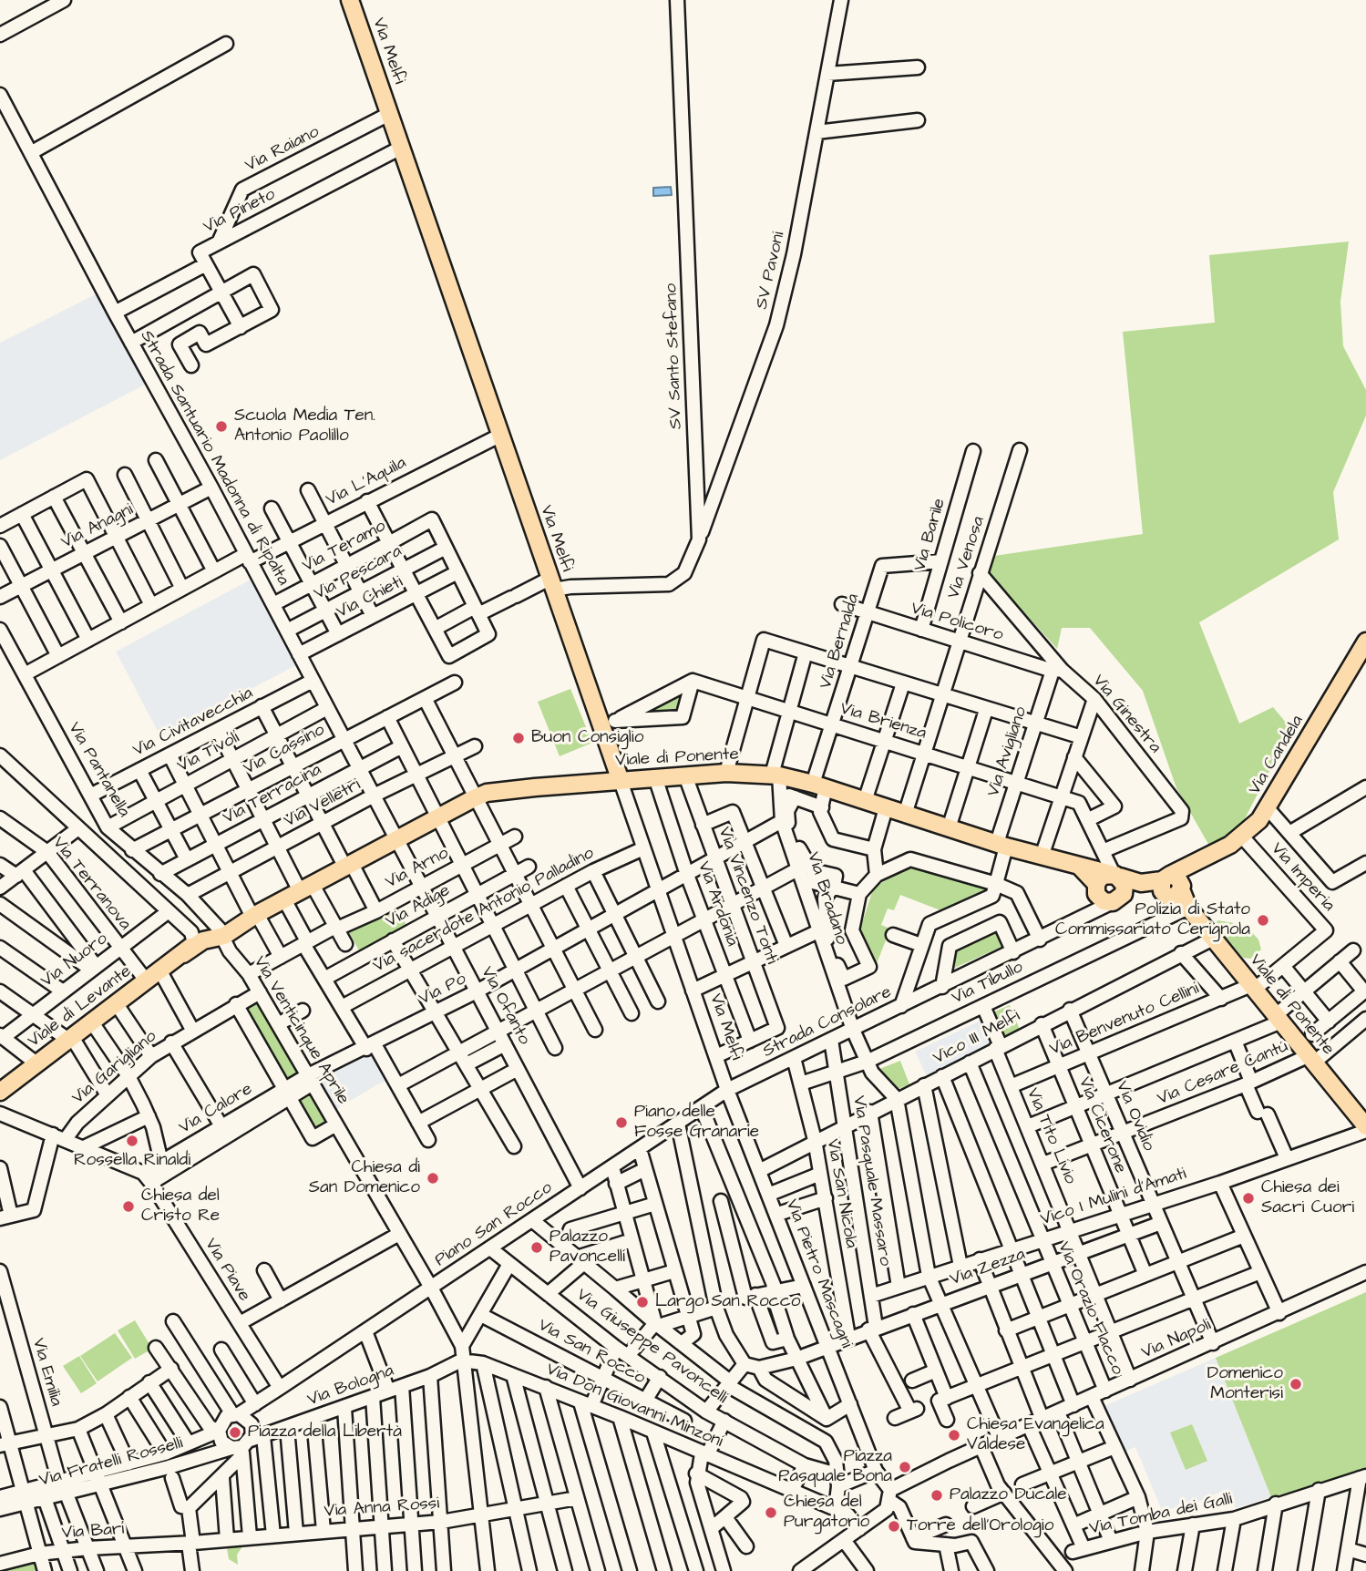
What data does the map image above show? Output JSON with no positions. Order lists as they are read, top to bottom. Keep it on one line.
{"streets":{"main road":["Via Melfi","Via Candela","Viale di Ponente","Viale di Levante"],"street":["Via Raiano","Via Pineto","SV Pavoni","SV Santo Stefano","Strada Santuario Madonna di Ripalta","Via L'Aquila","Via Anagni","Via Barile","Via Teramo","Via Venosa","Via Pescara","Via Chieti","Via Policoro","Via Bernalda","Via Ginestra","Via Brienza","Via Civitavecchia","Via Cassino","Via Avigliano","Via Tivoli","Via Pantanella","Via Terracina","Via Velletri","Via Arno","Via Imperia","Via Terranova","Via Vincenzo Tonti","Via Bradano","Via Ardonia","Via Adige","Via sacerdote Antonio Palladino","Via Nuoro","Via Tibullo","Via Po","Via Ofanto","Via Benvenuto Cellini","Strada Consolare","Via Venticinque Aprile","Vico III Melfi","Via Garigliano","Via Cesare Cantú","Via Calore","Via Ovidio","Via Cicerone","Via Tito Livio","Via Pasquale Massaro","Via San Nicola","Vico I Mulini d'Amati","Piano San Rocco","Via Zezza","Via Piave","Via Pietro Mascagni","Via Orazio Flacco","Via Napoli","Via Giuseppe Pavoncelli","Via San Rocco","Via Emilia","Via Bologna","Via Don Giovanni Minzoni","Via Fratelli Rosselli","Via Anna Rossi","Via Tomba dei Galli","Via Bari"]},"crossings":[["Via Melfi","Via Raiano"],["Via Melfi","Via Pineto"],["Via Melfi","SV Santo Stefano"],["Via Melfi","Via L'Aquila"],["Via Melfi","Viale di Ponente"],["Via Melfi","Via sacerdote Antonio Palladino"],["Via Melfi","Via Po"],["Via Melfi","Strada Consolare"],["Via Melfi","Piano San Rocco"],["Via Melfi","Via Pietro Mascagni"],["Via Raiano","Via Pineto"],["Via Pineto","Strada Santuario Madonna di Ripalta"],["SV Pavoni","SV Santo Stefano"],["Strada Santuario Madonna di Ripalta","Via L'Aquila"],["Strada Santuario Madonna di Ripalta","Via Anagni"],["Strada Santuario Madonna di Ripalta","Via Teramo"],["Strada Santuario Madonna di Ripalta","Via Pescara"],["Strada Santuario Madonna di Ripalta","Via Chieti"],["Strada Santuario Madonna di Ripalta","Via Civitavecchia"],["Strada Santuario Madonna di Ripalta","Via Cassino"],["Strada Santuario Madonna di Ripalta","Via Tivoli"],["Strada Santuario Madonna di Ripalta","Viale di Ponente"],["Strada Santuario Madonna di Ripalta","Via Terracina"],["Strada Santuario Madonna di Ripalta","Via Velletri"],["Strada Santuario Madonna di Ripalta","Via Ofanto"],["Via L'Aquila","Via Pantanella"],["Via Barile","Via Policoro"],["Via Barile","Via Bernalda"],["Via Teramo","Via Pescara"],["Via Venosa","Via Policoro"],["Via Venosa","Via Ginestra"],["Via Venosa","Via Brienza"],["Via Policoro","Via Bernalda"],["Via Policoro","Via Ginestra"],["Via Policoro","Via Avigliano"],["Via Bernalda","Via Brienza"],["Via Bernalda","Viale di Ponente"],["Via Ginestra","Via Avigliano"],["Via Brienza","Via Avigliano"],["Via Civitavecchia","Via Pantanella"],["Via Cassino","Via Pantanella"],["Via Avigliano","Viale di Ponente"],["Via Tivoli","Via Pantanella"],["Via Candela","Viale di Ponente"],["Via Candela","Via Imperia"],["Viale di Ponente","Via Pantanella"],["Viale di Ponente","Via Imperia"],["Viale di Ponente","Via Vincenzo Tonti"],["Viale di Ponente","Via Bradano"],["Viale di Ponente","Via Ardonia"],["Viale di Ponente","Via Tibullo"],["Viale di Ponente","Via Ofanto"],["Viale di Ponente","Viale di Levante"],["Viale di Ponente","Via Benvenuto Cellini"],["Viale di Ponente","Strada Consolare"],["Viale di Ponente","Via Venticinque Aprile"],["Viale di Ponente","Vico III Melfi"],["Viale di Ponente","Via Cesare Cantú"],["Viale di Ponente","Vico I Mulini d'Amati"],["Via Pantanella","Via Terracina"],["Via Pantanella","Via Velletri"],["Via Pantanella","Viale di Levante"],["Via Pantanella","Via Venticinque Aprile"],["Via Arno","Via Ofanto"],["Via Arno","Via Venticinque Aprile"],["Via Imperia","Via Benvenuto Cellini"],["Via Terranova","Via Nuoro"],["Via Terranova","Viale di Levante"],["Via Terranova","Via Garigliano"],["Via Vincenzo Tonti","Via Ardonia"],["Via Vincenzo Tonti","Via Po"],["Via Bradano","Via Tibullo"],["Via Bradano","Via Po"],["Via Bradano","Strada Consolare"],["Via Bradano","Vico III Melfi"],["Via Ardonia","Via Po"],["Via Adige","Via Ofanto"],["Via sacerdote Antonio Palladino","Via Ofanto"],["Via Tibullo","Via Tito Livio"],["Via Tibullo","Via Pasquale Massaro"],["Via Tibullo","Via San Nicola"],["Via Po","Via Ofanto"],["Via Po","Via Venticinque Aprile"],["Via Po","Via Calore"],["Via Ofanto","Piano San Rocco"],["Viale di Levante","Via Venticinque Aprile"],["Via Benvenuto Cellini","Via Ovidio"],["Via Benvenuto Cellini","Via Cicerone"],["Via Benvenuto Cellini","Via Tito Livio"],["Strada Consolare","Via Pasquale Massaro"],["Strada Consolare","Via San Nicola"],["Strada Consolare","Piano San Rocco"],["Strada Consolare","Via Pietro Mascagni"],["Via Venticinque Aprile","Via Garigliano"],["Via Venticinque Aprile","Via Calore"],["Via Venticinque Aprile","Piano San Rocco"],["Vico III Melfi","Via Ovidio"],["Vico III Melfi","Via Cicerone"],["Vico III Melfi","Via Tito Livio"],["Vico III Melfi","Via Pasquale Massaro"],["Vico III Melfi","Via San Nicola"],["Vico III Melfi","Via Pietro Mascagni"],["Vico III Melfi","Via Orazio Flacco"],["Via Cesare Cantú","Via Ovidio"],["Via Cesare Cantú","Via Cicerone"],["Via Cesare Cantú","Via Tito Livio"],["Via Calore","Via Piave"],["Via Ovidio","Vico I Mulini d'Amati"],["Via Ovidio","Via Zezza"],["Via Ovidio","Via Napoli"],["Via Cicerone","Vico I Mulini d'Amati"],["Via Cicerone","Via Zezza"],["Via Tito Livio","Vico I Mulini d'Amati"],["Via Tito Livio","Via Zezza"],["Via Tito Livio","Via Napoli"],["Via Pasquale Massaro","Vico I Mulini d'Amati"],["Via Pasquale Massaro","Via Zezza"],["Via San Nicola","Via Zezza"],["Vico I Mulini d'Amati","Via Orazio Flacco"],["Piano San Rocco","Via Piave"],["Piano San Rocco","Via Pietro Mascagni"],["Piano San Rocco","Via Giuseppe Pavoncelli"],["Via Zezza","Via Pietro Mascagni"],["Via Zezza","Via Orazio Flacco"],["Via Orazio Flacco","Via Napoli"],["Via Emilia","Via Fratelli Rosselli"],["Via Emilia","Via Bari"],["Via Bologna","Via Don Giovanni Minzoni"],["Via Bologna","Via Fratelli Rosselli"],["Via Anna Rossi","Via Bari"]],"places":["Scuola Media Ten. Antonio Paolillo","Buon Consiglio","Polizia di Stato Commissariato Cerignola","Piano delle Fosse Granarie","Rossella Rinaldi","Chiesa di San Domenico","Chiesa dei Sacri Cuori","Chiesa del Cristo Re","Palazzo Pavoncelli","Largo San Rocco","Domenico Monterisi","Piazza della Libertà","Chiesa Evangelica Valdese","Piazza Pasquale Bona","Palazzo Ducale","Chiesa del Purgatorio","Torre dell'Orologio"]}
